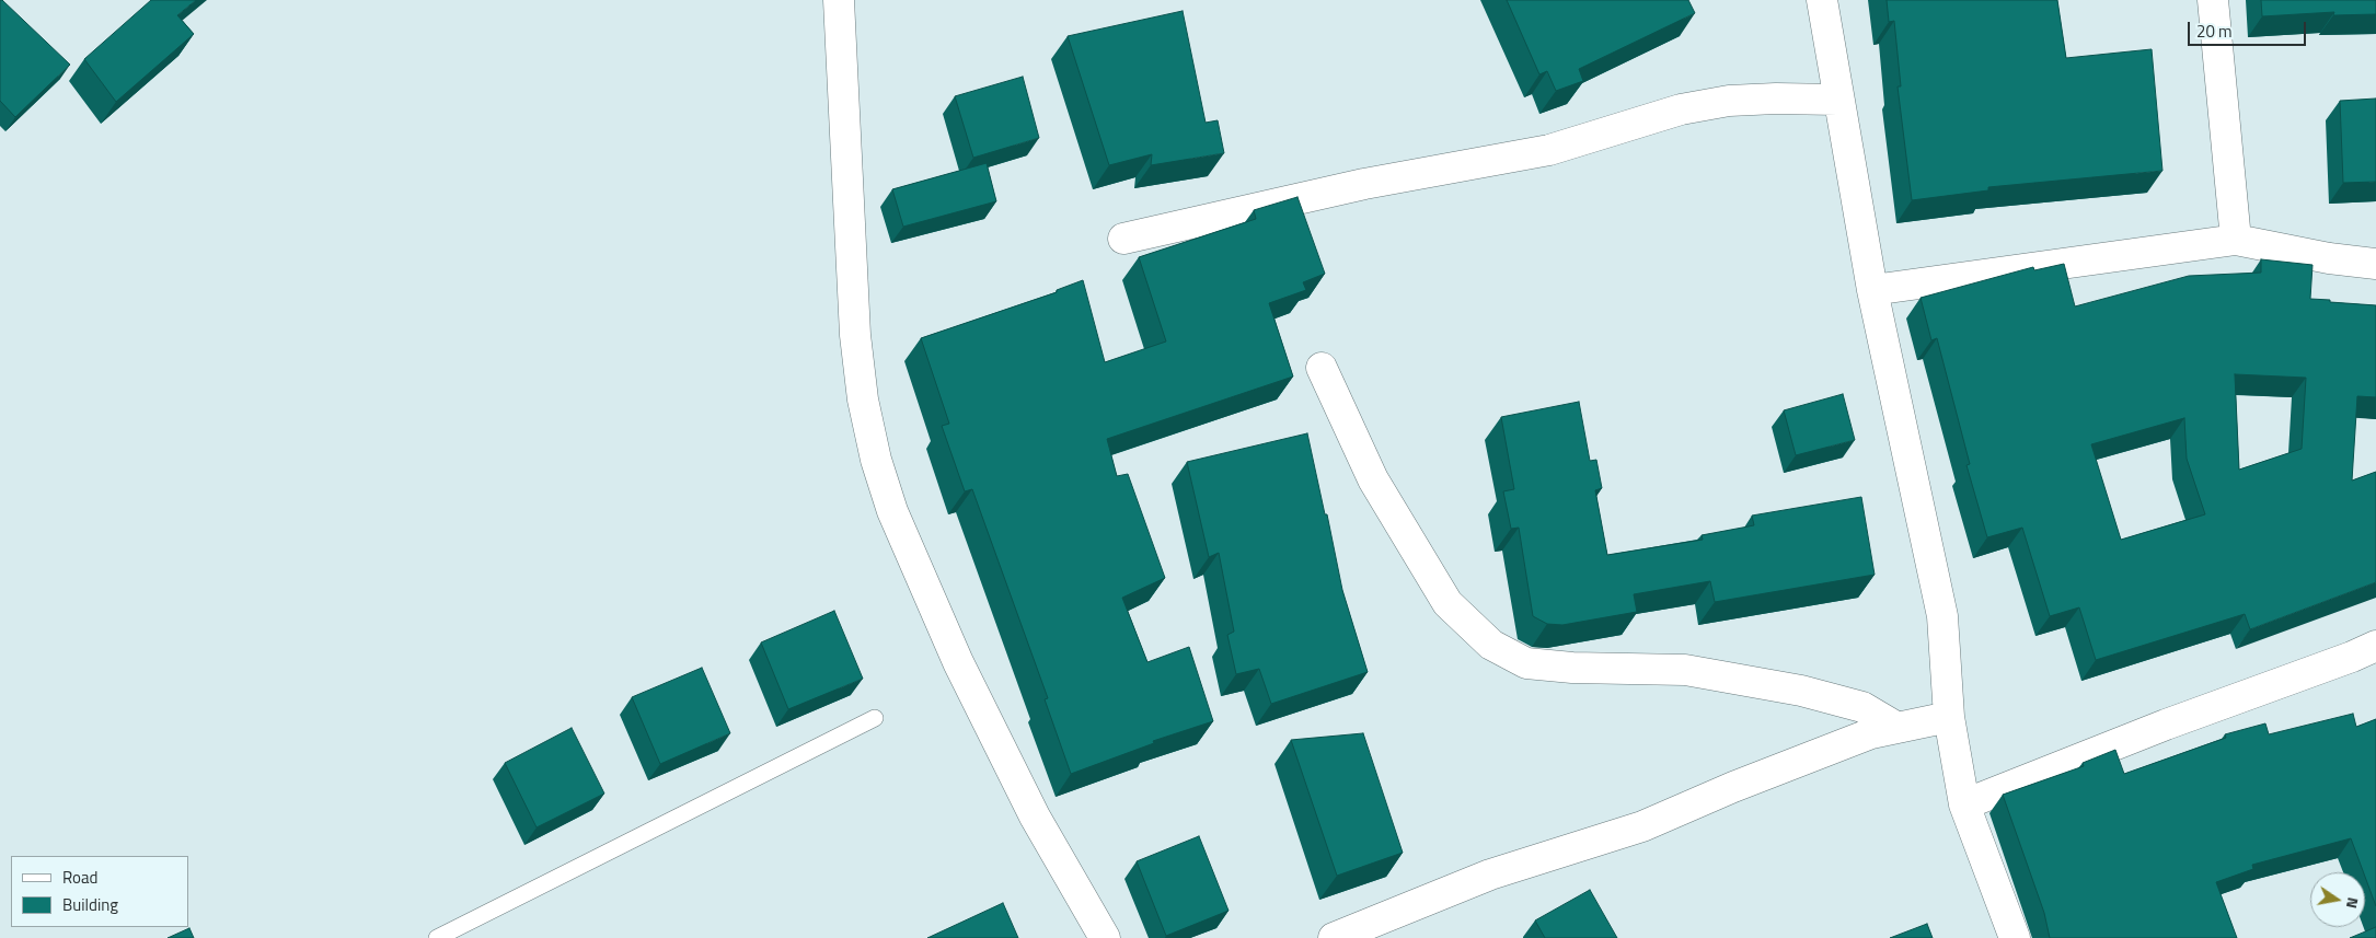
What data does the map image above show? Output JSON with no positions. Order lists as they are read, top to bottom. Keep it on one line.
{"legend":["Road","Building"],"scale_bar":"20 m","north":"right"}
